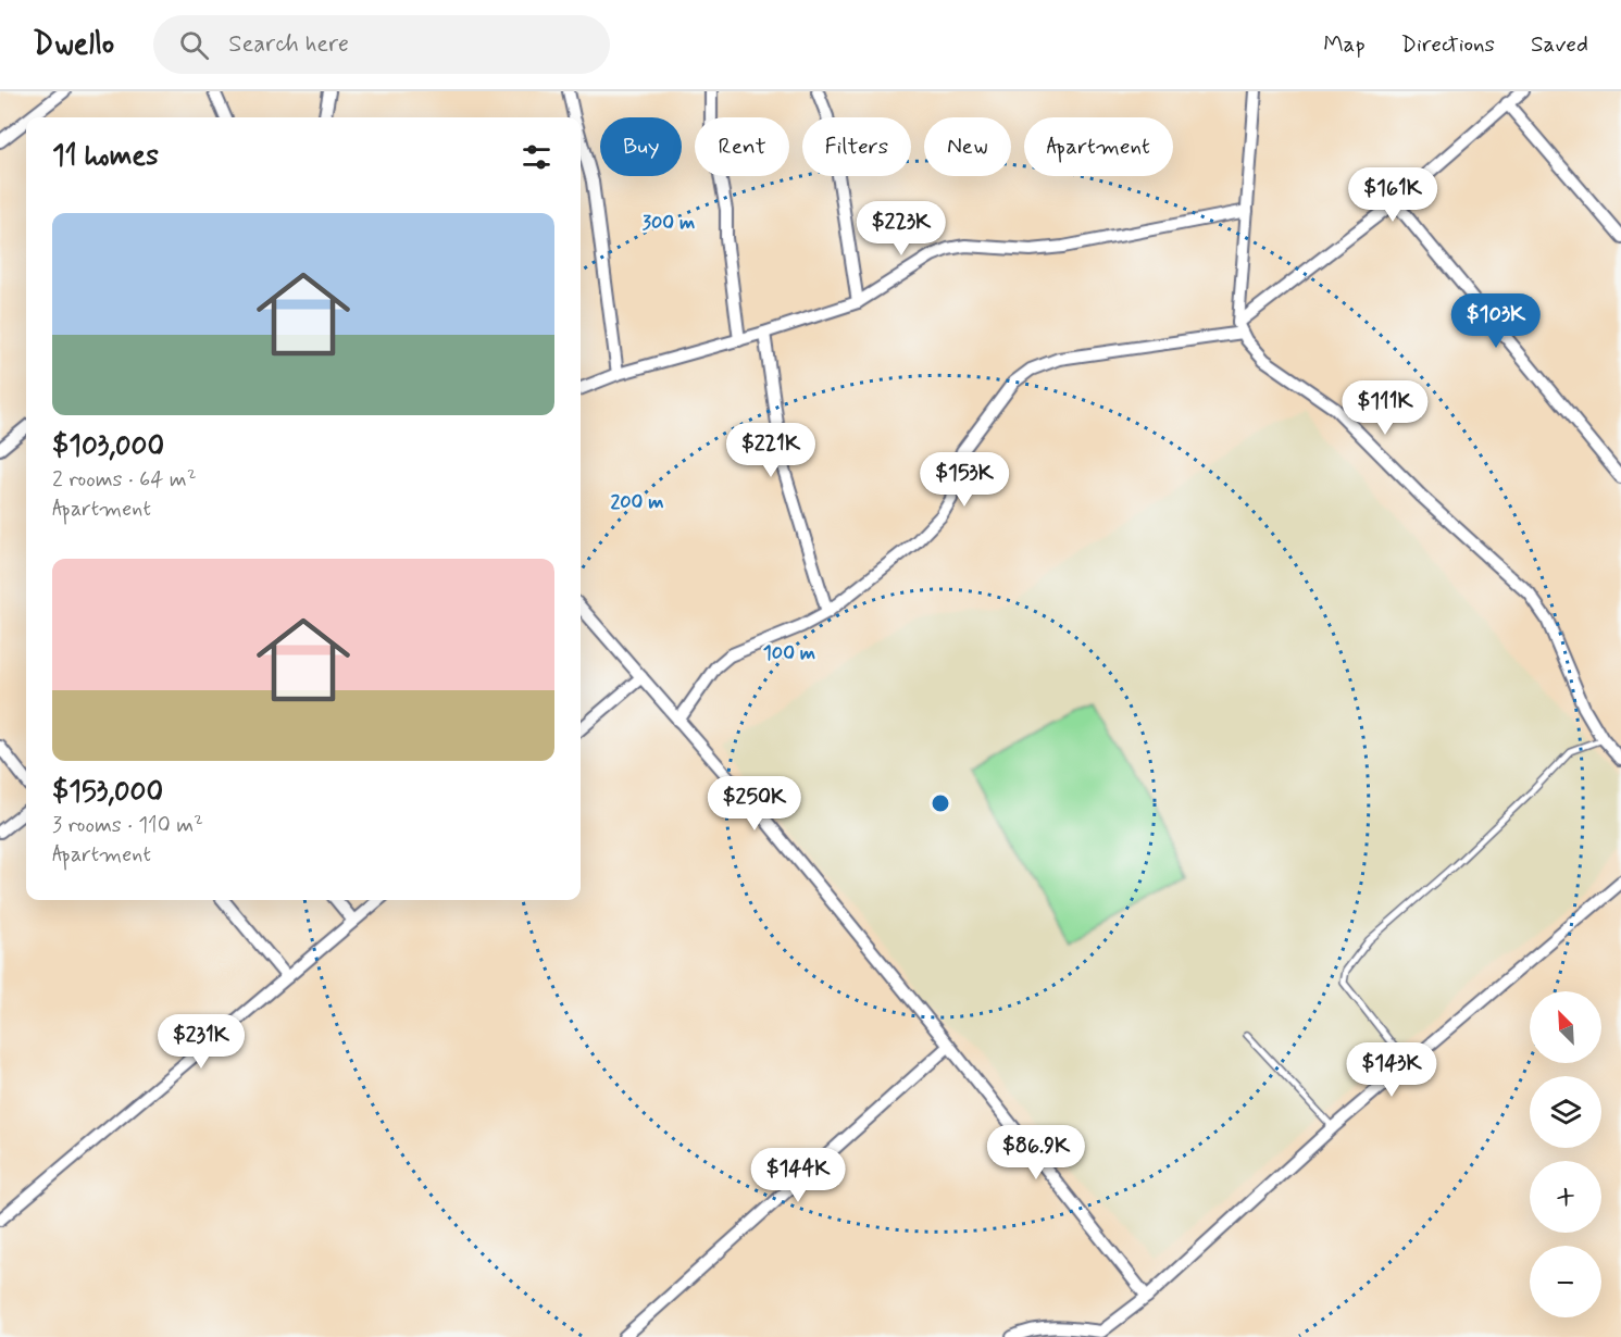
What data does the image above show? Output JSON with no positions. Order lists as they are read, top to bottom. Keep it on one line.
{"north":"top left","page":{"header":"Dwello","search":"Search here","nav":["Map","Directions","Saved"],"chip":["Buy","Rent","Filters","New","Apartment"],"heading":"11 homes","price":["$161K","$223K","$103K","$111K","$221K","$153K","$250K","$231K","$143K","$86.9K","$144K"],"list":[{"name":"$103,000","note":"2 rooms · 64 m² · Apartment"},{"name":"$153,000","note":"3 rooms · 110 m² · Apartment"}],"map_buttons":["+","−"]},"rings":["300 m","200 m","100 m"]}
